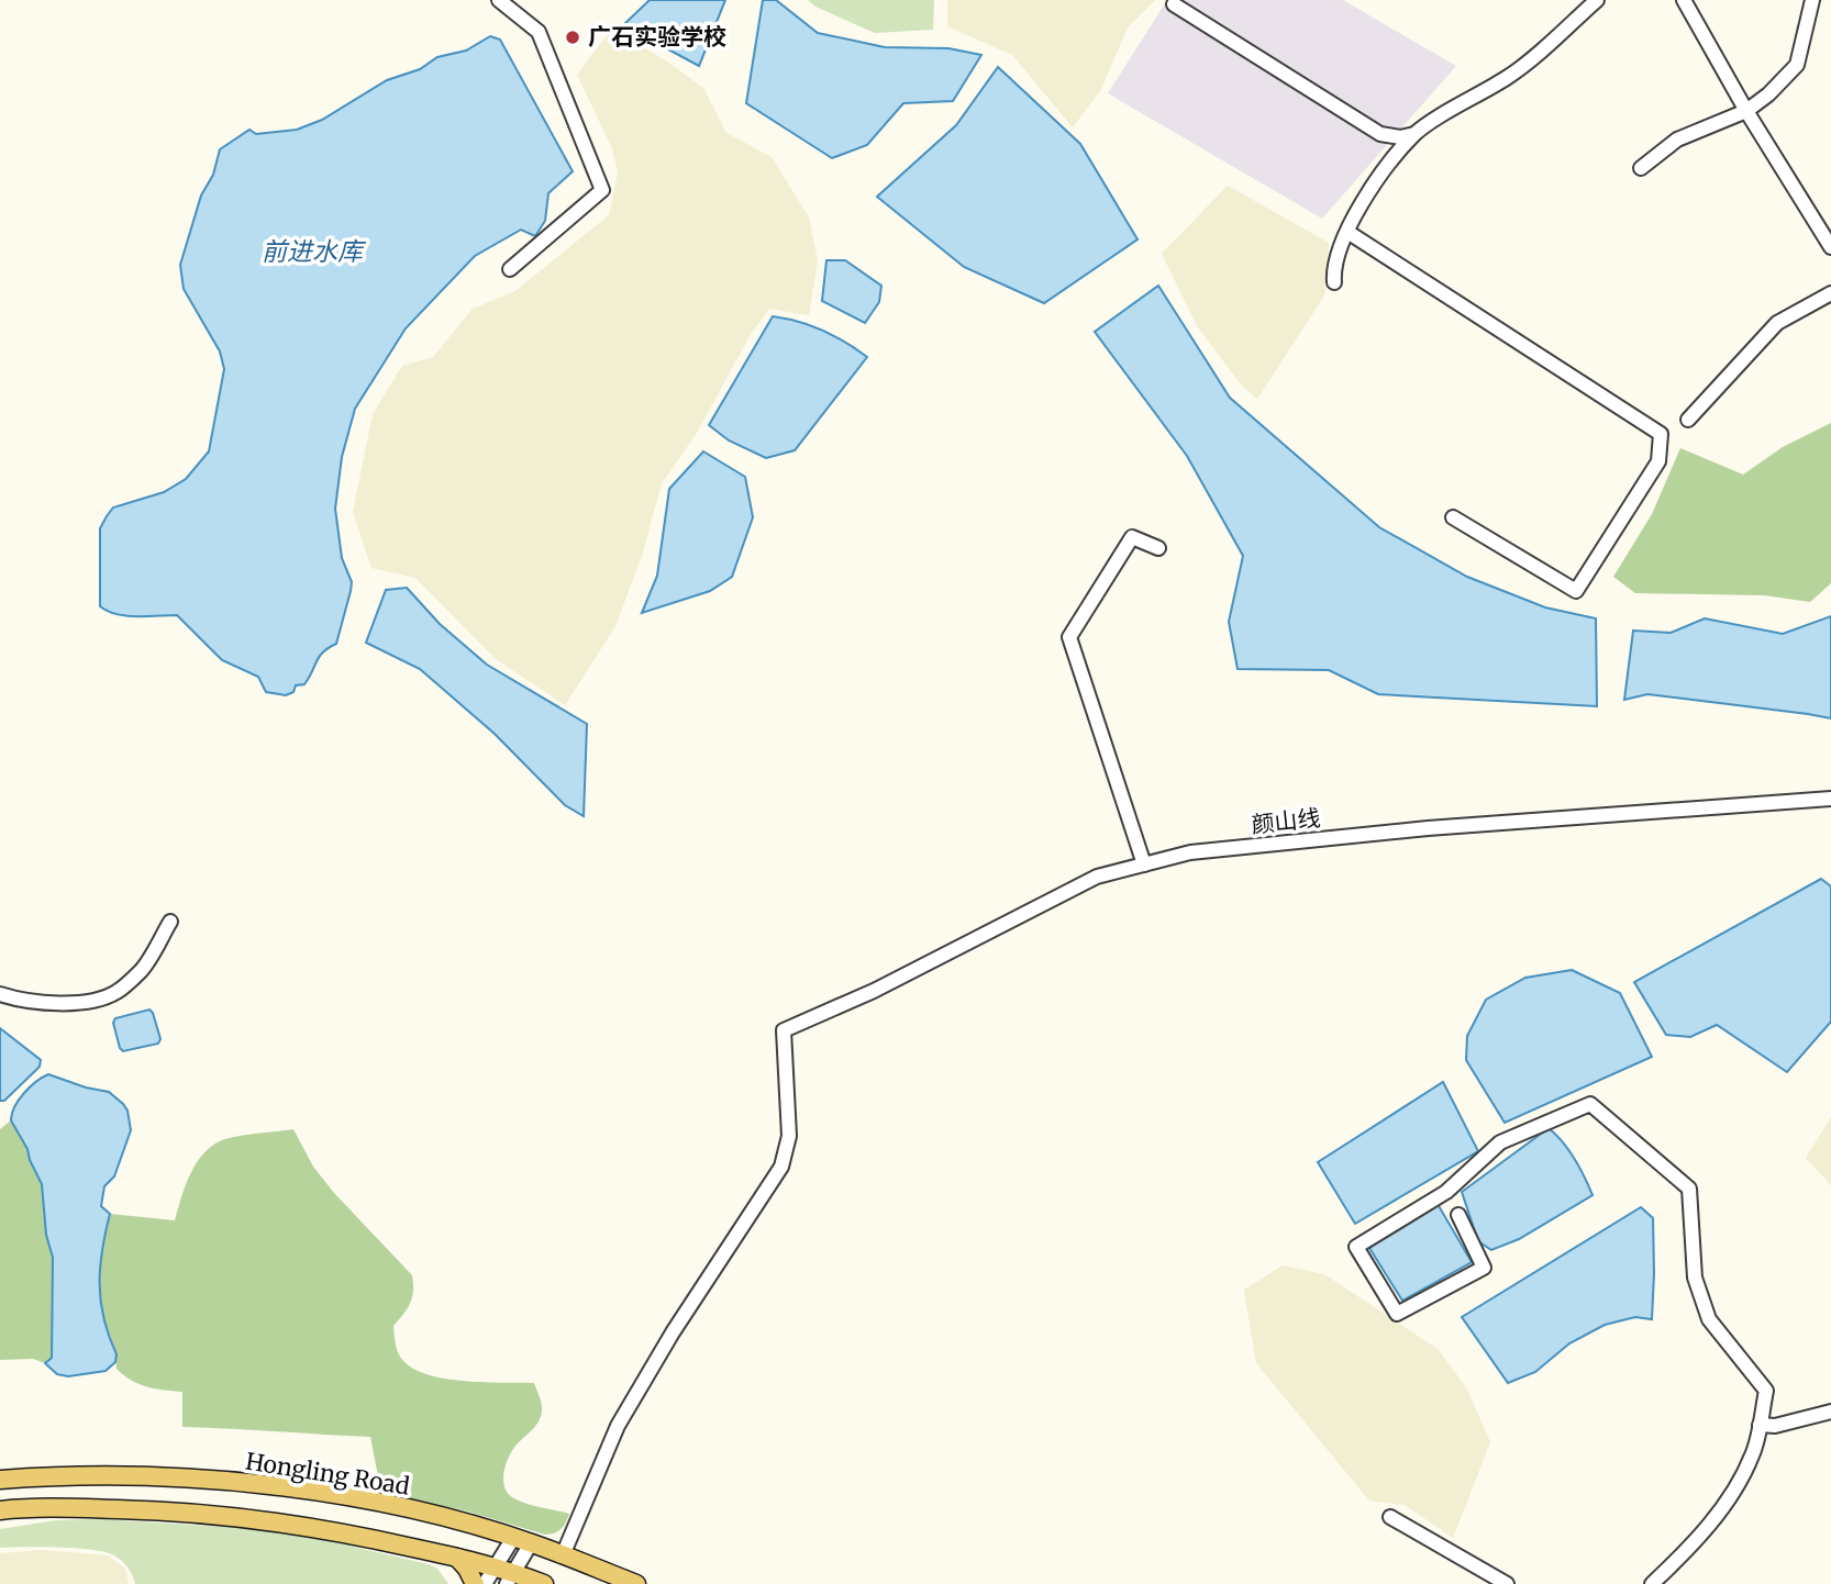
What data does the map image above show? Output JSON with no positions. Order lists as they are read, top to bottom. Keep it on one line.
{"streets":{"main road":["Hongling Road"],"street":["颜山线"]},"crossings":[["颜山线","Hongling Road"]],"water":["前进水库"],"places":["广石实验学校"]}
